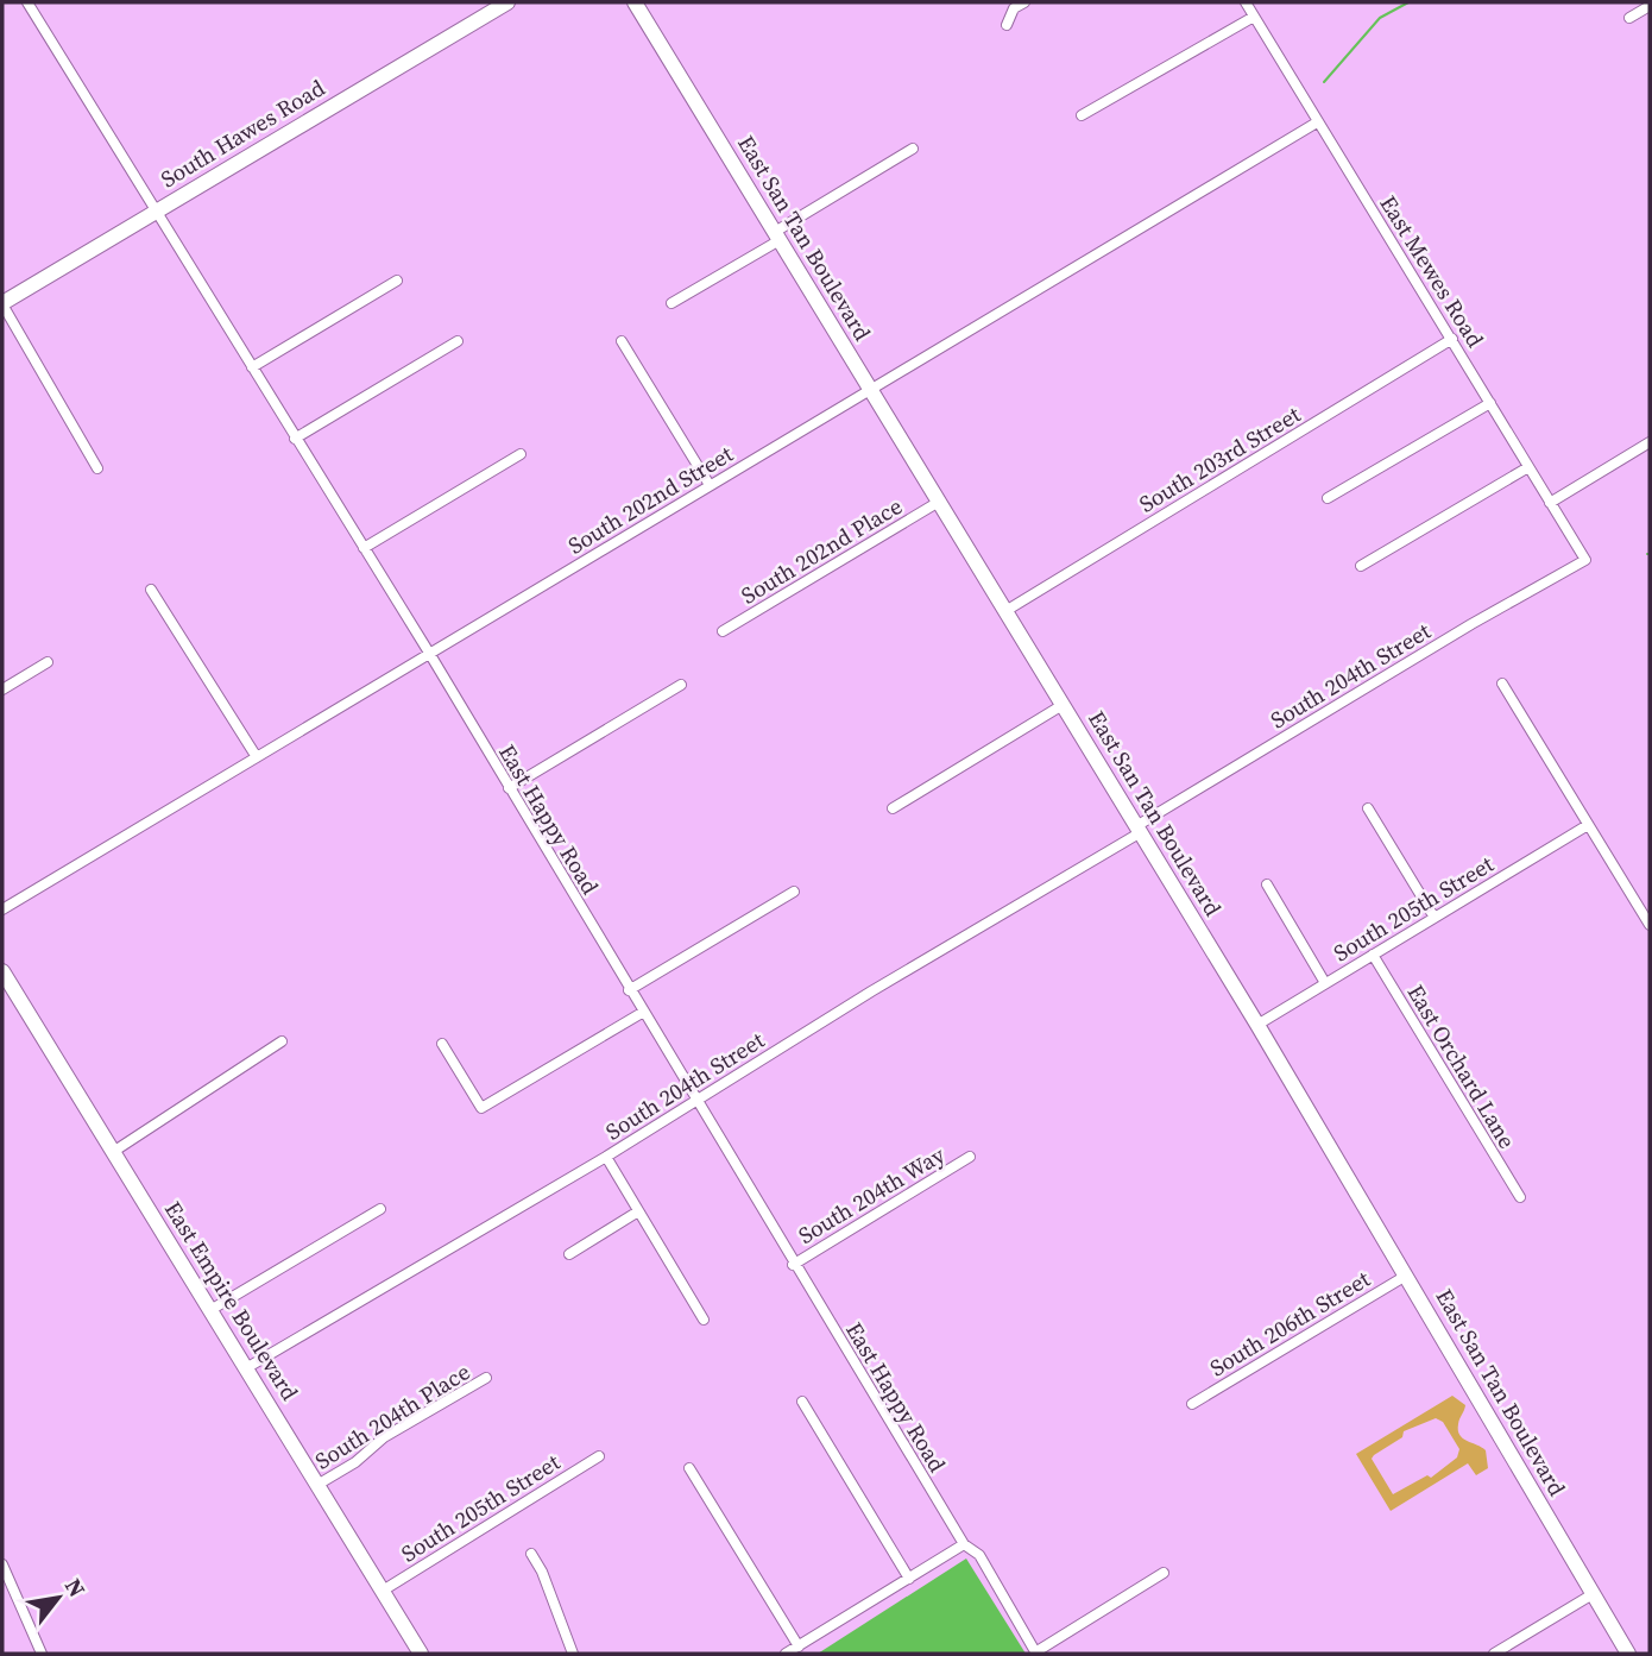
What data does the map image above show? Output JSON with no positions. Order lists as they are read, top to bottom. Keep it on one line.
{"streets":{"street":["South Hawes Road","East San Tan Boulevard","East Mewes Road","South 203rd Street","South 202nd Street","South 202nd Place","South 204th Street","East Happy Road","South 205th Street","East Orchard Lane","South 204th Way","East Empire Boulevard","South 206th Street","South 204th Place"]},"crossings":[["South Hawes Road","East Happy Road"],["East San Tan Boulevard","South 203rd Street"],["East San Tan Boulevard","South 202nd Street"],["East San Tan Boulevard","South 202nd Place"],["East San Tan Boulevard","South 204th Street"],["East San Tan Boulevard","South 205th Street"],["East San Tan Boulevard","South 206th Street"],["East Mewes Road","South 203rd Street"],["East Mewes Road","South 202nd Street"],["East Mewes Road","South 204th Street"],["South 202nd Street","East Happy Road"],["South 204th Street","East Happy Road"],["South 204th Street","East Empire Boulevard"],["East Happy Road","South 204th Way"],["South 205th Street","East Orchard Lane"],["South 205th Street","East Empire Boulevard"],["East Empire Boulevard","South 204th Place"]],"north":"top right"}
